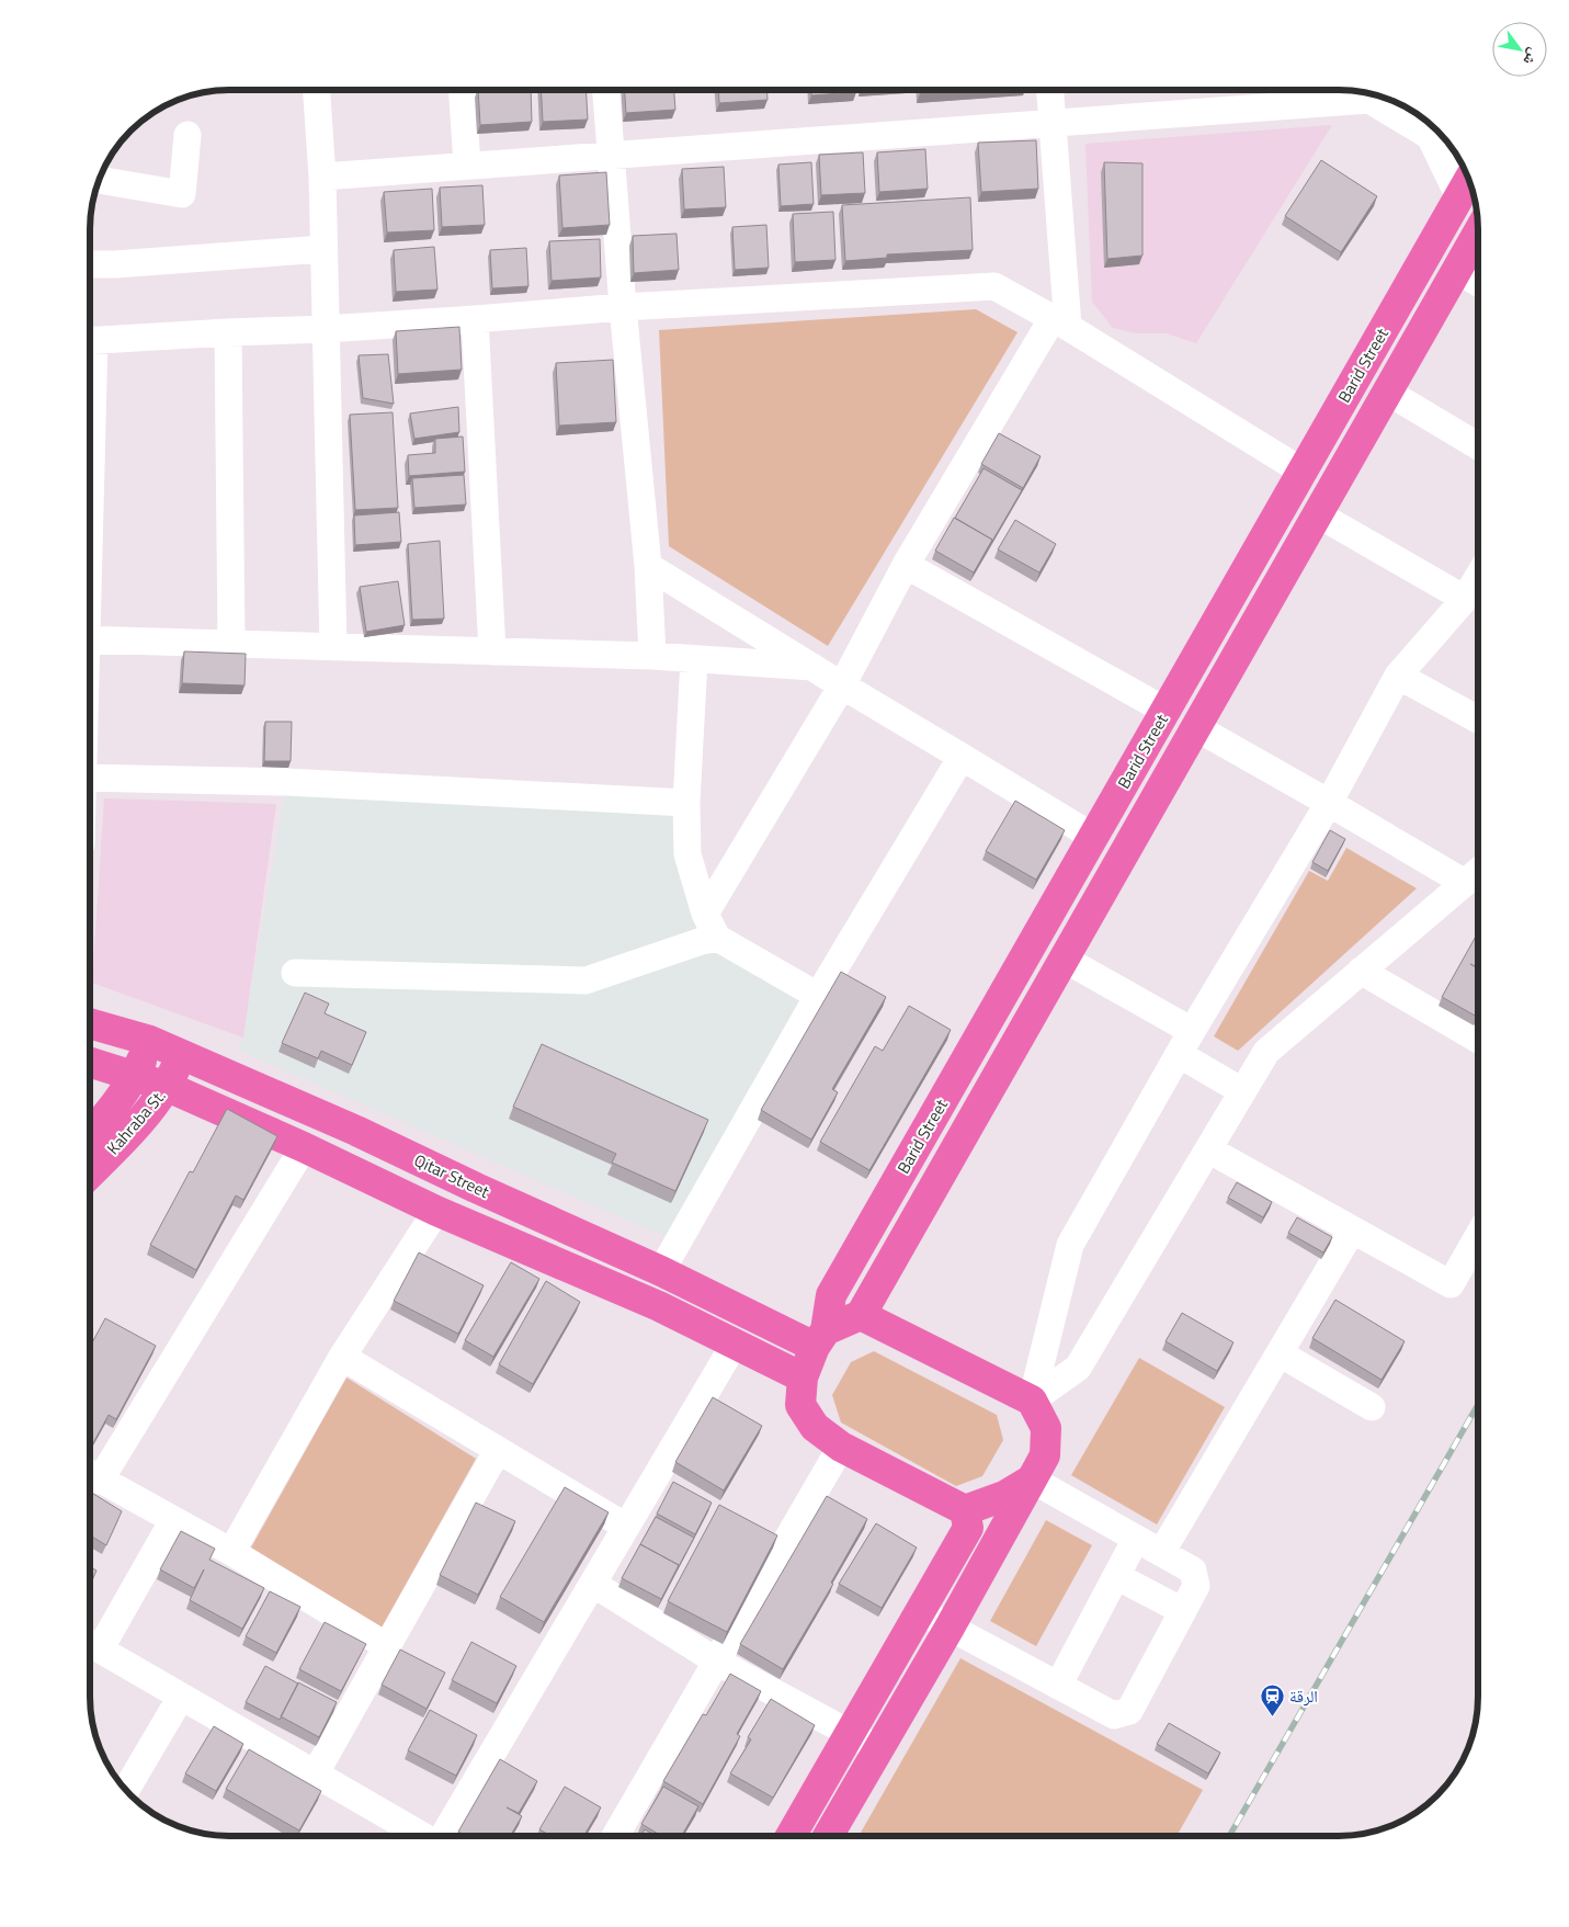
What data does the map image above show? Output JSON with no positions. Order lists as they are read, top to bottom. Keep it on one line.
{"streets":{"main road":["Barid Street","Kahraba St.","Qitar Street"]},"crossings":[["Barid Street","Qitar Street"],["Kahraba St.","Qitar Street"]],"places":{"station":["الرقة"]},"north":"bottom right"}
